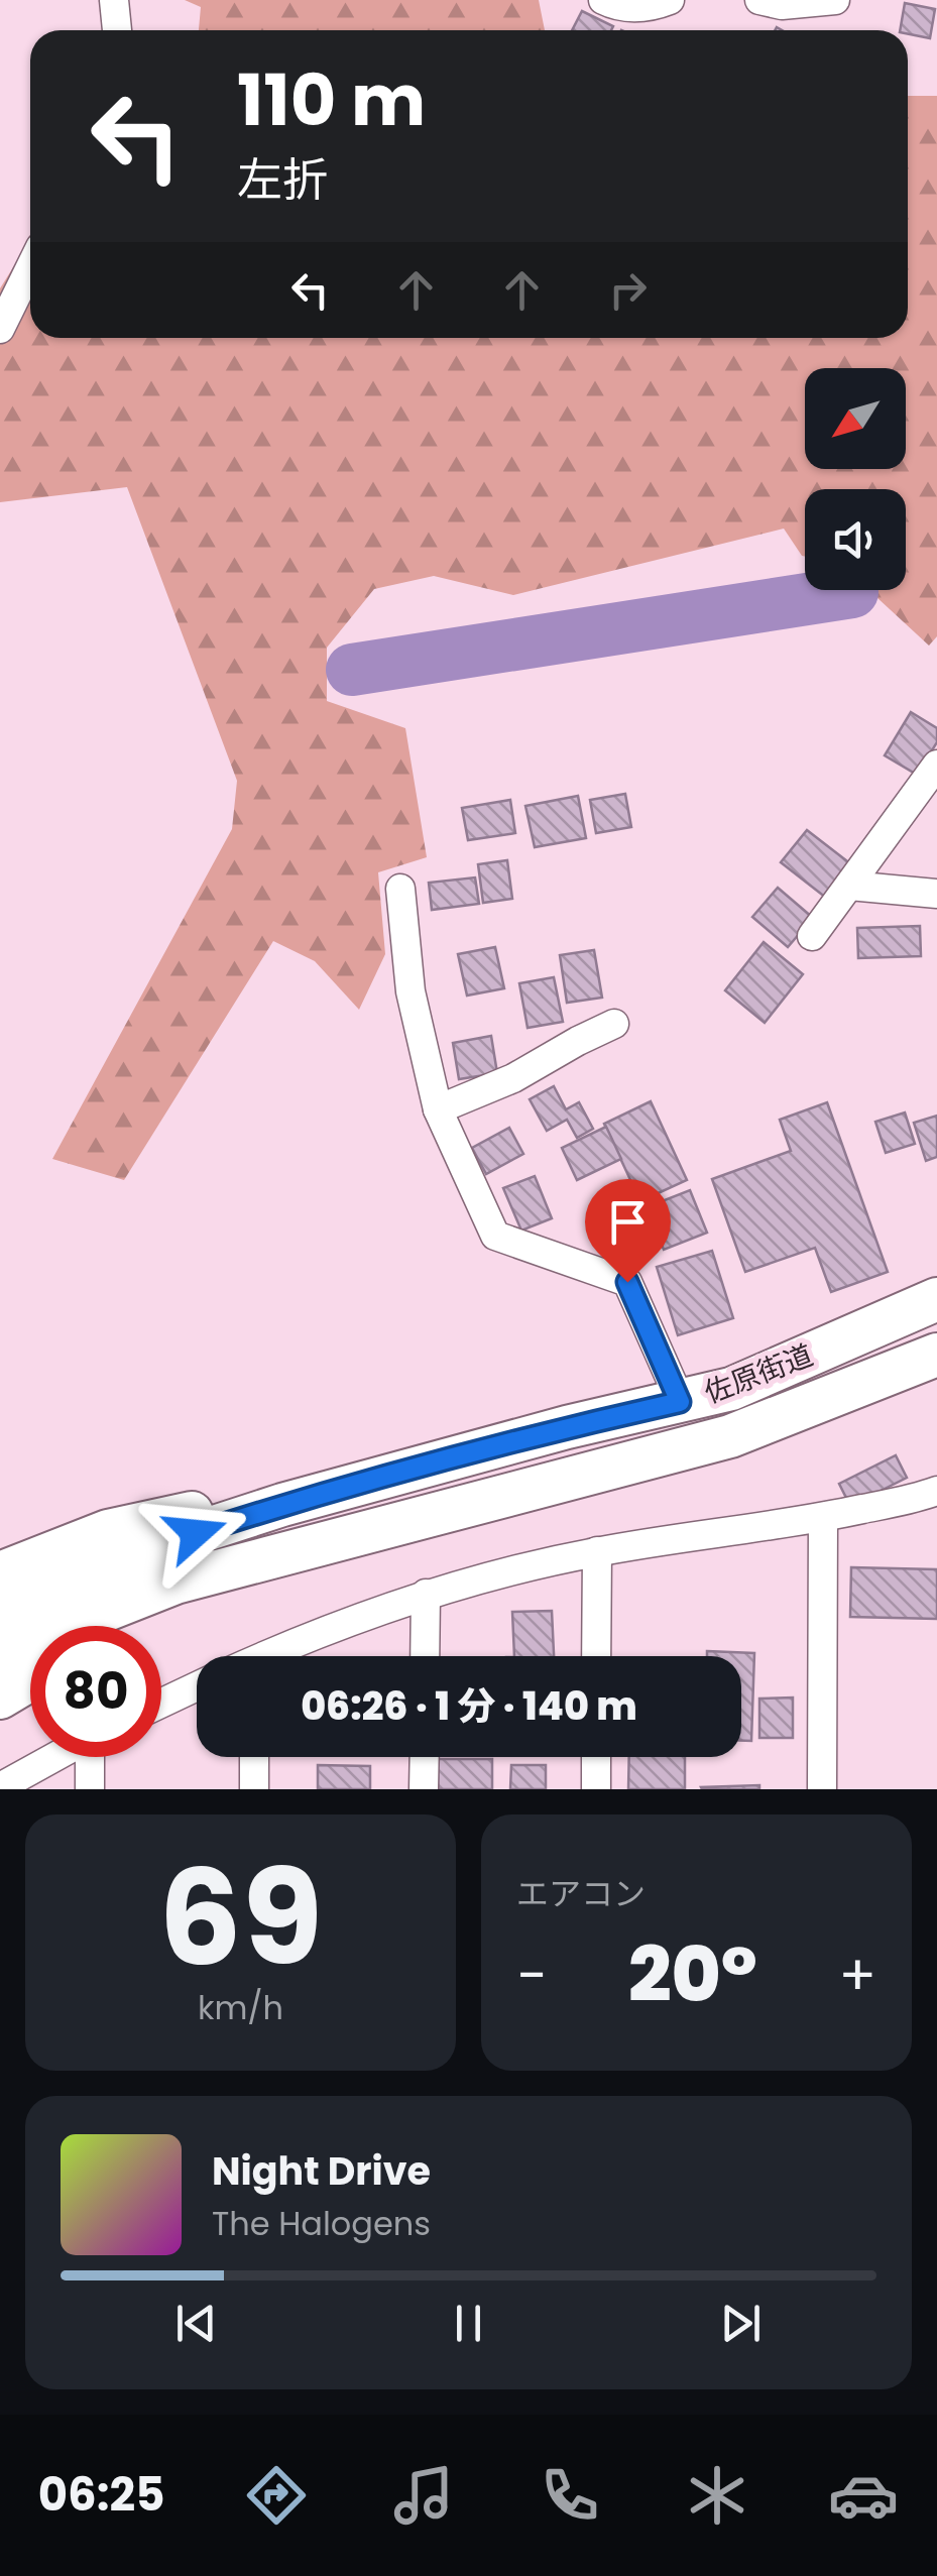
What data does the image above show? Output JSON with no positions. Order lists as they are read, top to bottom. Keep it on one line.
{"streets":{"highway":["佐原街道"]},"north":"bottom left","page":{"turn":["110 m","左折"],"limit":"80","trip":"06:26 · 1 分 · 140 m","tile":[["69","km/h"],"エアコン"],"heat":["−","20°","+"],"song":["Night Drive","The Halogens"],"tabs":"06:25"}}
